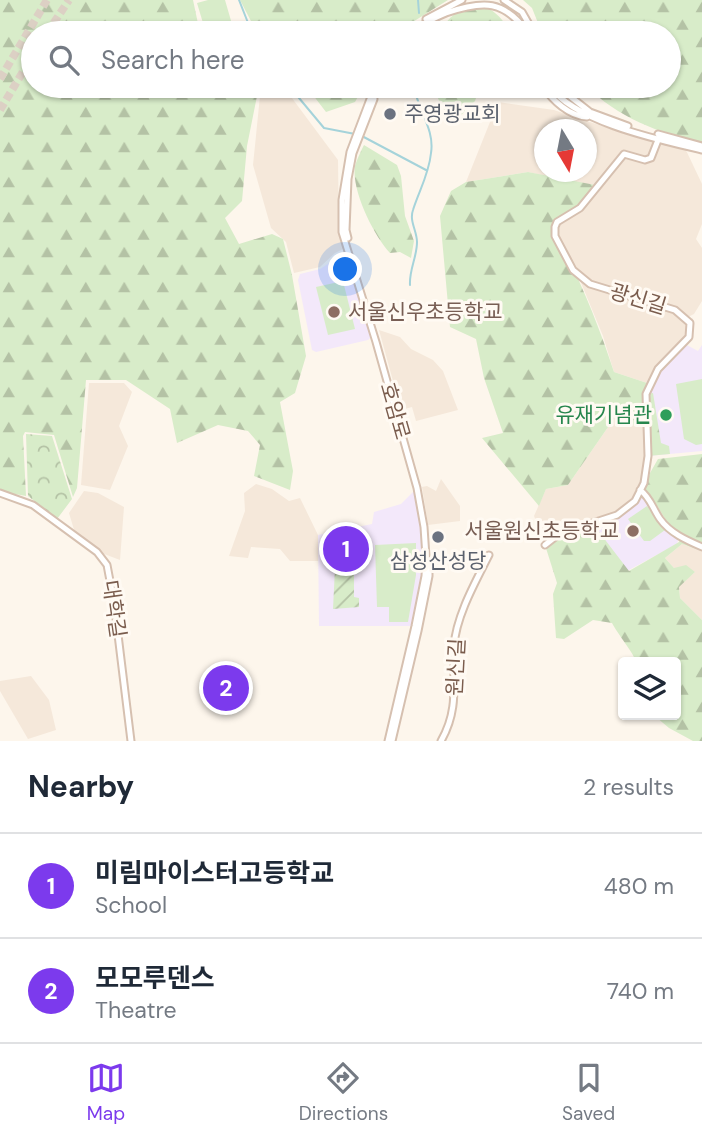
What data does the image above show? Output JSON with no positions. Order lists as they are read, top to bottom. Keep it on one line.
{"streets":{"main road":["광신길","호암로","대학길","원신길"]},"places":["주영광교회","서울신우초등학교","유재기념관","서울원신초등학교","삼성산성당"],"north":"bottom","page":{"search":"Search here","pins":["1","2"],"heading":["Nearby","2 results"],"list":[{"mark":"1","name":"미림마이스터고등학교","note":"School","value":"480 m"},{"mark":"2","name":"모모루덴스","note":"Theatre","value":"740 m"}],"nav":["Map","Directions","Saved"]}}
